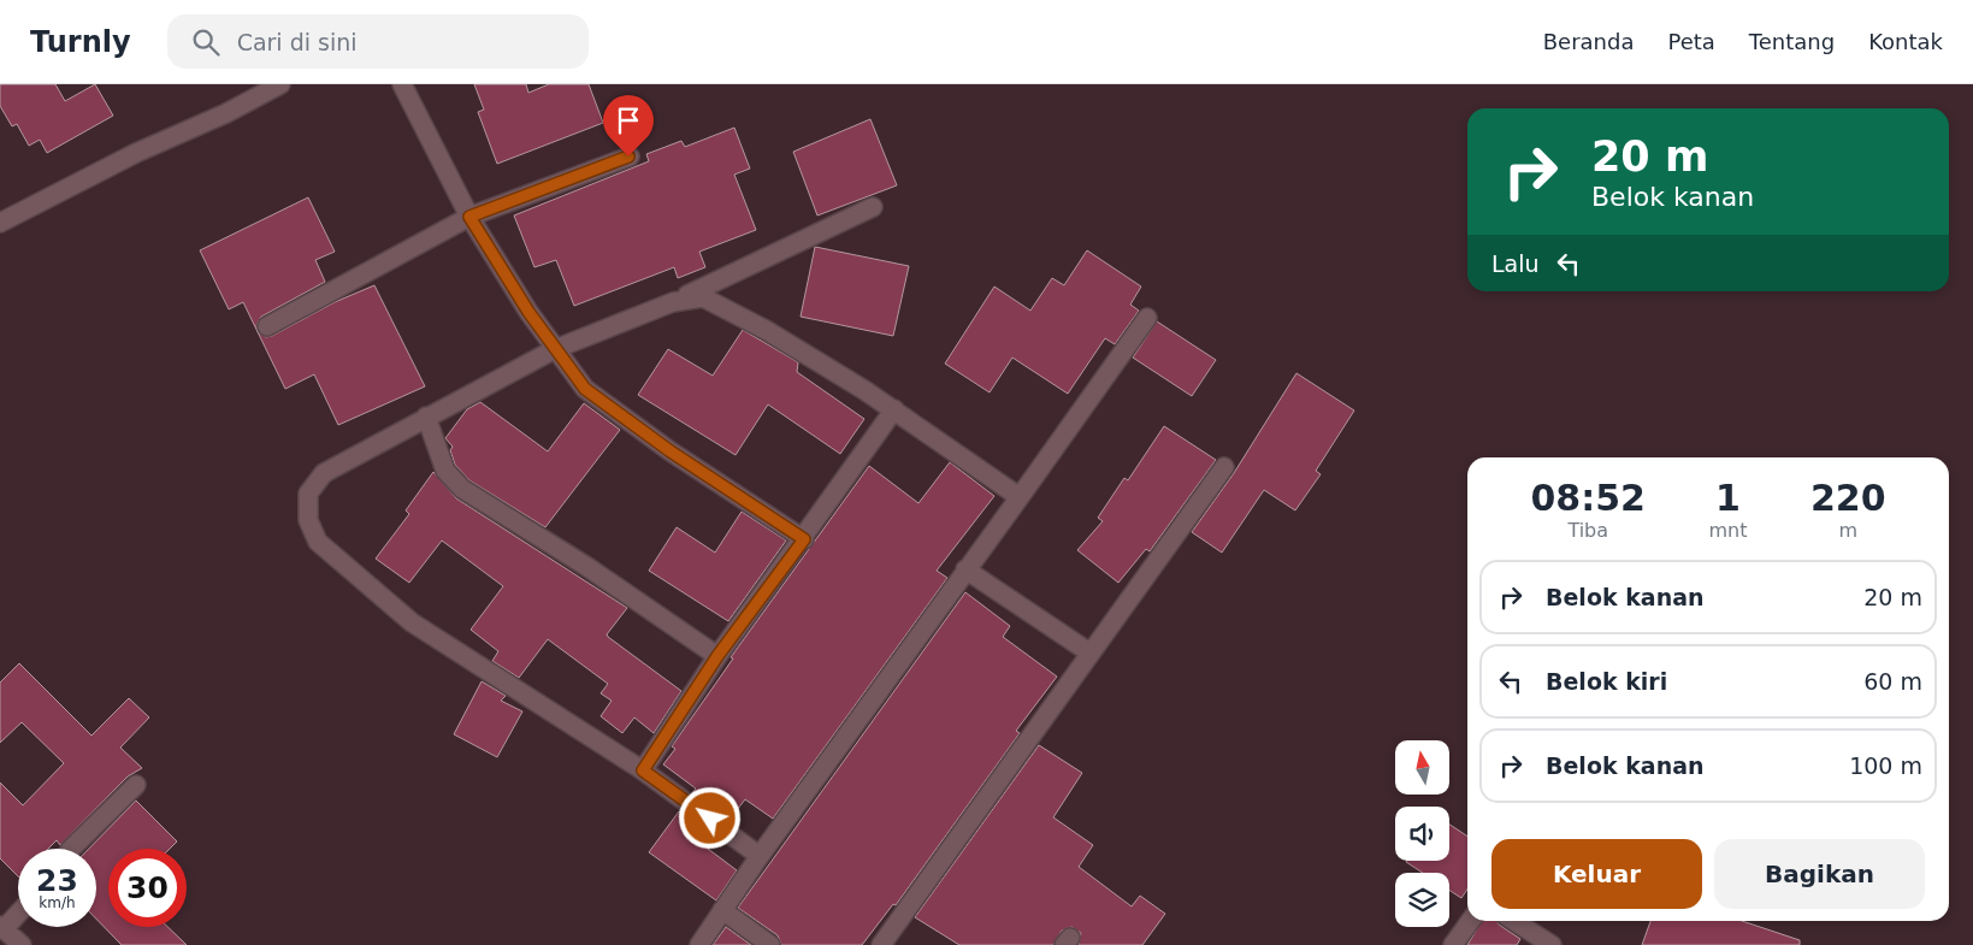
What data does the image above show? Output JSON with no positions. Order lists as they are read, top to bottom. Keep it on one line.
{"north":"top","page":{"header":"Turnly","search":"Cari di sini","nav":["Beranda","Peta","Tentang","Kontak"],"turn":["20 m","Belok kanan"],"then":"Lalu","eta":["08:52","Tiba","1","mnt","220","m"],"list":[{"name":"Belok kanan","value":"20 m"},{"name":"Belok kiri","value":"60 m"},{"name":"Belok kanan","value":"100 m"}],"buttons":["Keluar","Bagikan"],"speed":"23 km/h","limit":"30"}}
